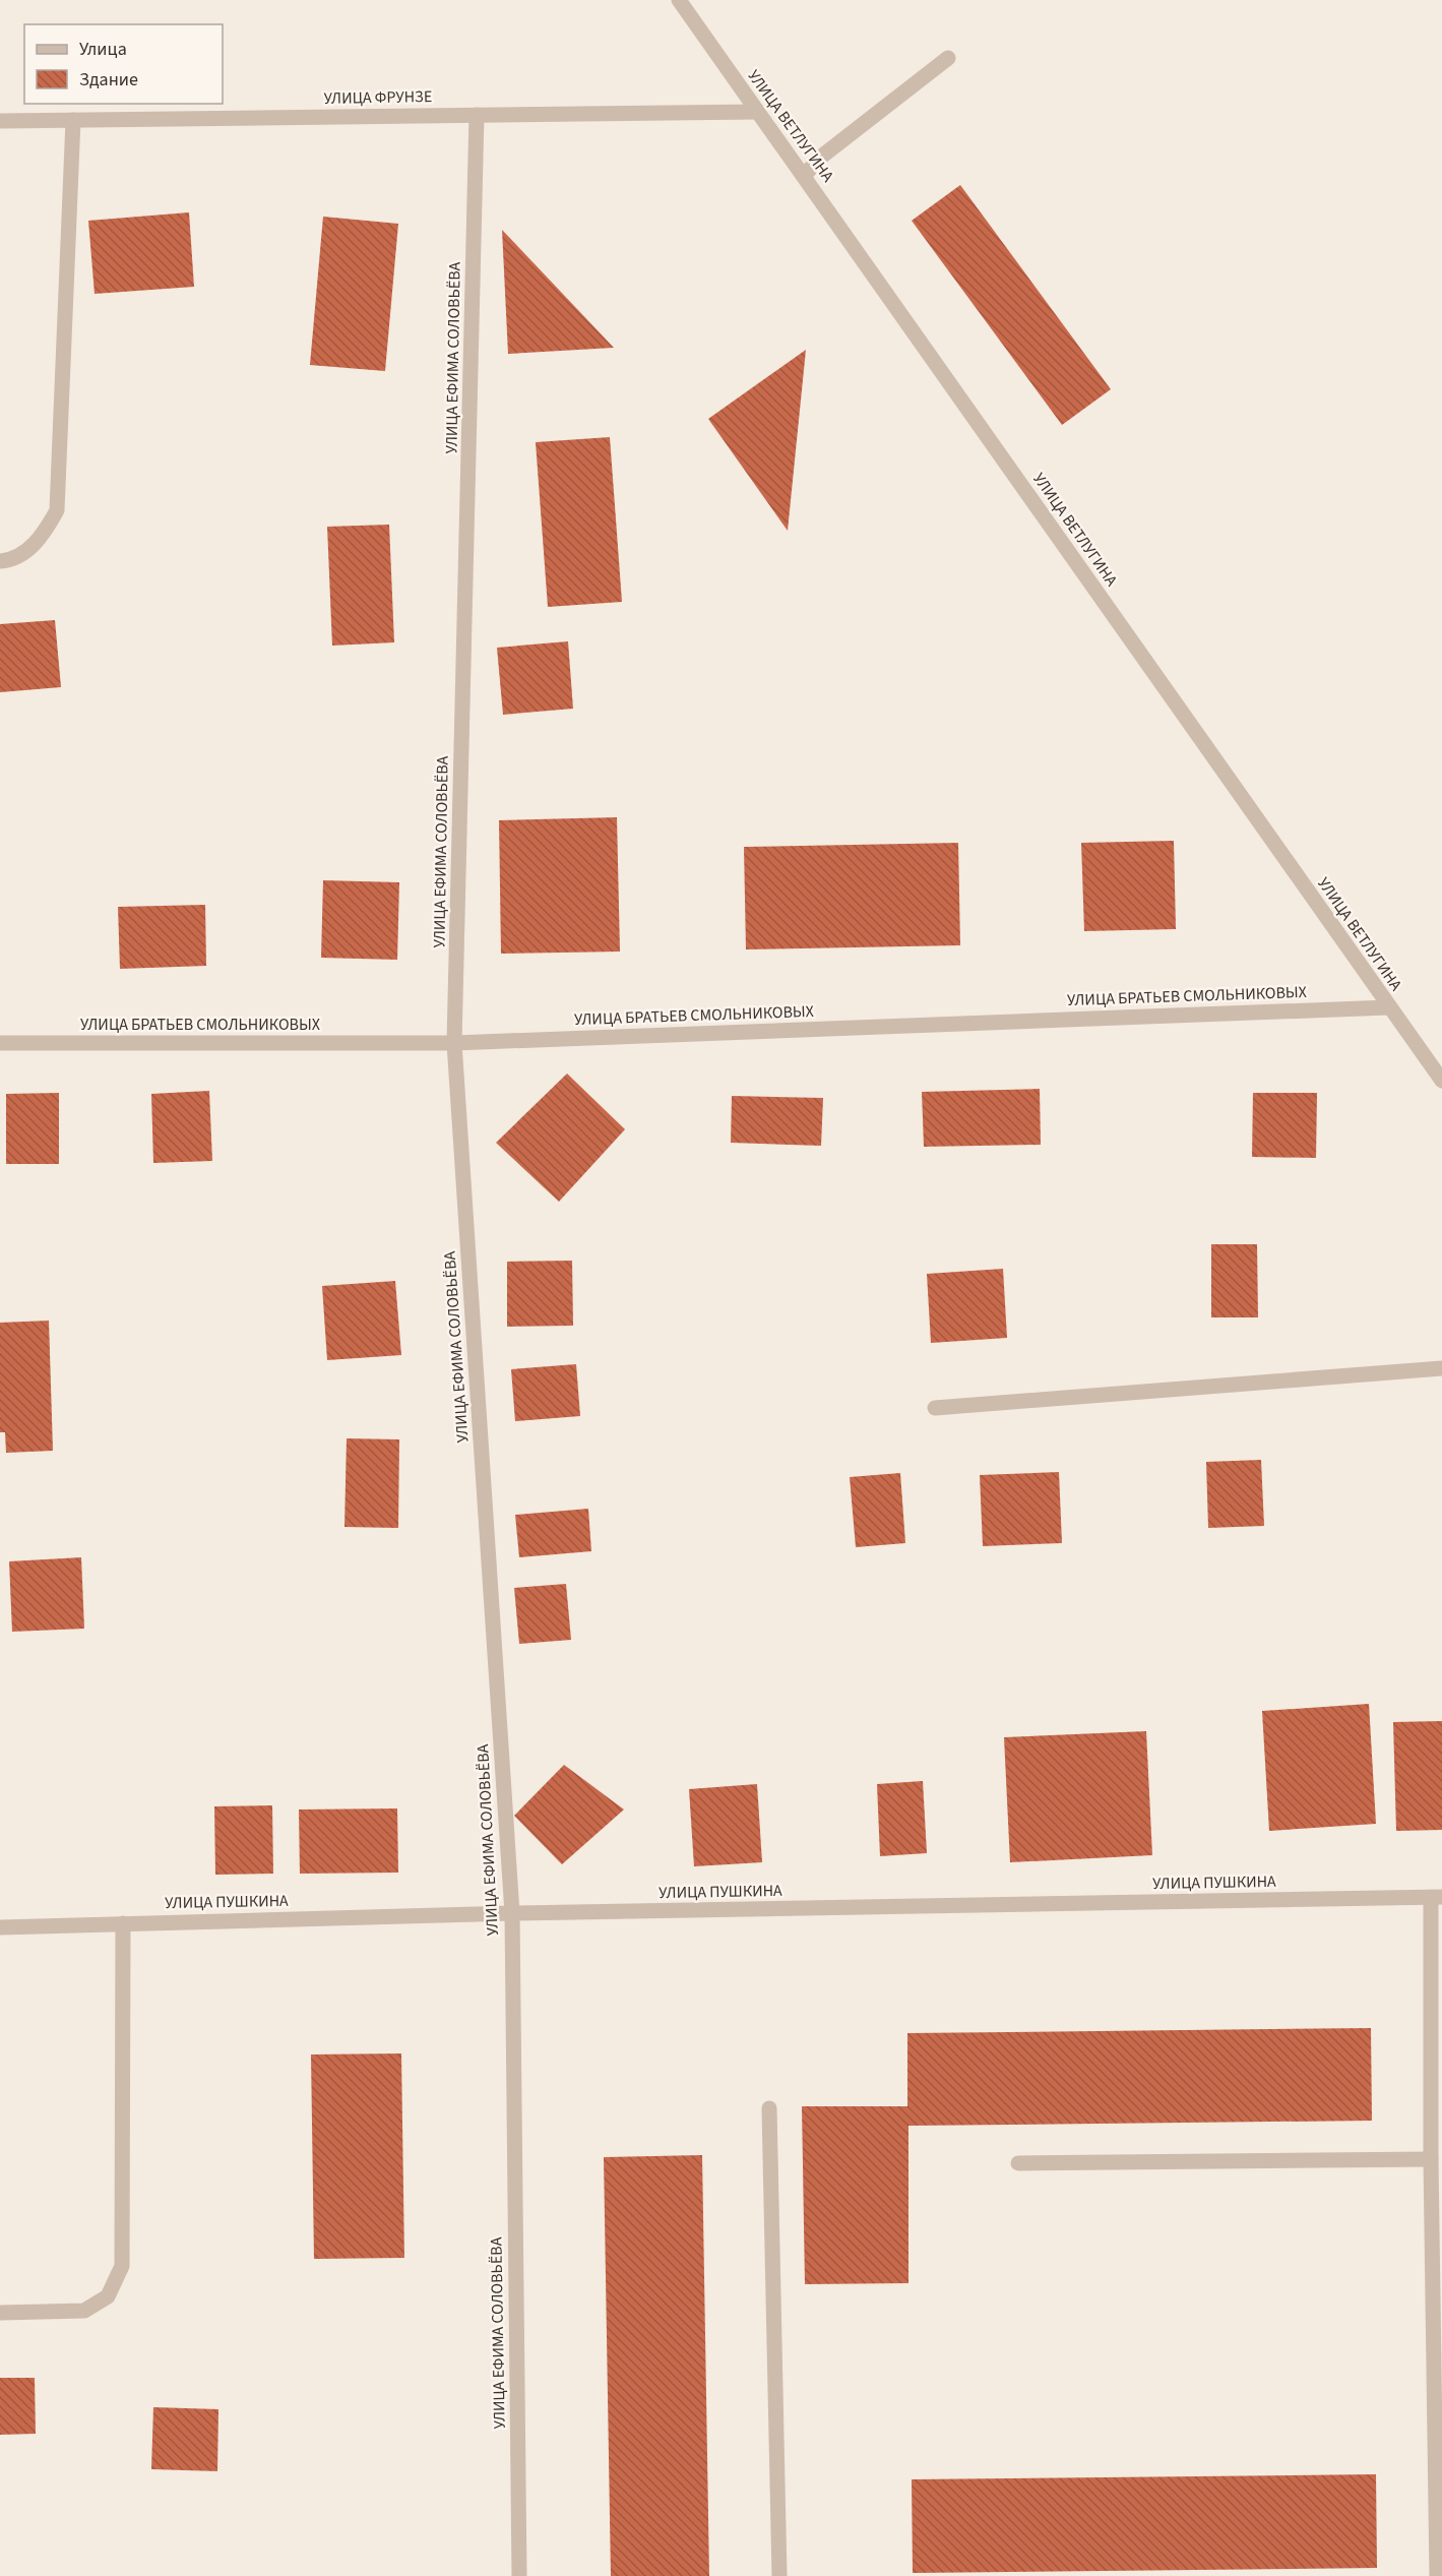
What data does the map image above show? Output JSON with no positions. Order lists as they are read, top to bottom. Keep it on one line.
{"streets":{"street":["УЛИЦА ФРУНЗЕ","УЛИЦА ВЕТЛУГИНА","УЛИЦА ЕФИМА СОЛОВЬЁВА","УЛИЦА БРАТЬЕВ СМОЛЬНИКОВЫХ","УЛИЦА ПУШКИНА"]},"crossings":[["УЛИЦА ФРУНЗЕ","УЛИЦА ВЕТЛУГИНА"],["УЛИЦА ФРУНЗЕ","УЛИЦА ЕФИМА СОЛОВЬЁВА"],["УЛИЦА ВЕТЛУГИНА","УЛИЦА БРАТЬЕВ СМОЛЬНИКОВЫХ"],["УЛИЦА ЕФИМА СОЛОВЬЁВА","УЛИЦА БРАТЬЕВ СМОЛЬНИКОВЫХ"],["УЛИЦА ЕФИМА СОЛОВЬЁВА","УЛИЦА ПУШКИНА"]],"legend":["Улица","Здание"]}
